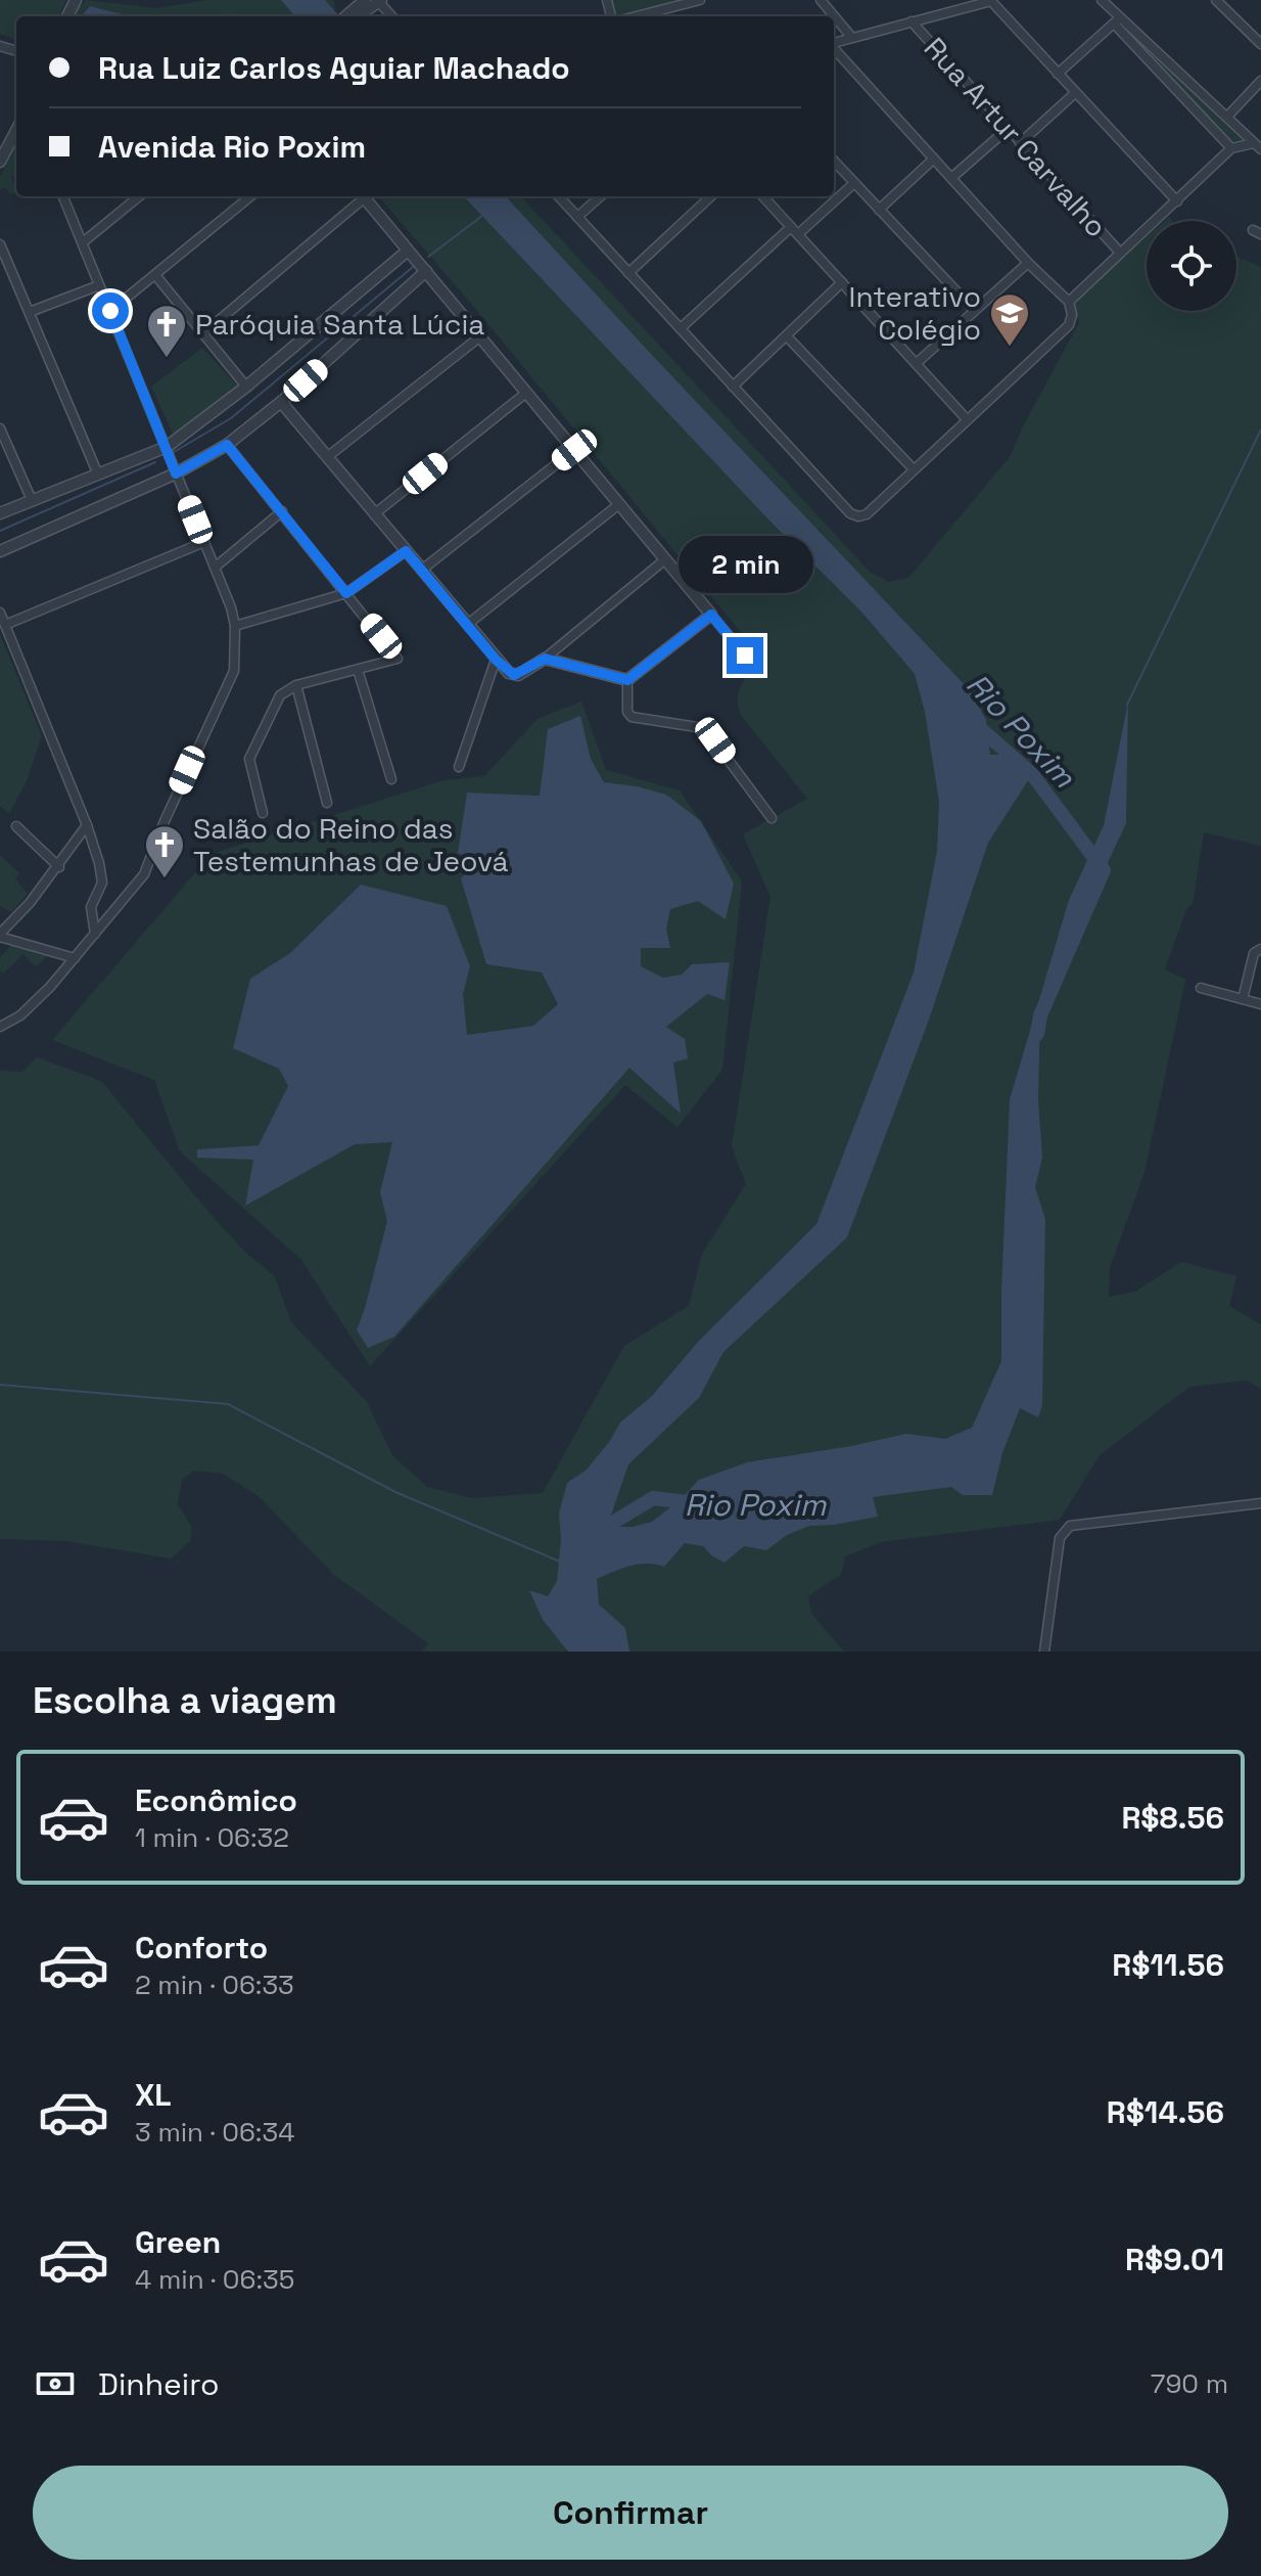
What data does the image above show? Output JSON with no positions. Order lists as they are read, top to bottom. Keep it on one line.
{"streets":{"street":["Rua Artur Carvalho"]},"water":["Rio Poxim"],"places":{"school or university":["Interativo Colégio"],"church":["Paróquia Santa Lúcia","Salão do Reino das Testemunhas de Jeová"]},"page":{"banner":["Rua Luiz Carlos Aguiar Machado","Avenida Rio Poxim"],"bubble":"2 min","heading":"Escolha a viagem","list":[{"name":"Econômico","note":"1 min · 06:32","value":"R$8.56"},{"name":"Conforto","note":"2 min · 06:33","value":"R$11.56"},{"name":"XL","note":"3 min · 06:34","value":"R$14.56"},{"name":"Green","note":"4 min · 06:35","value":"R$9.01"}],"pay":["Dinheiro","790 m"],"buttons":"Confirmar"}}
